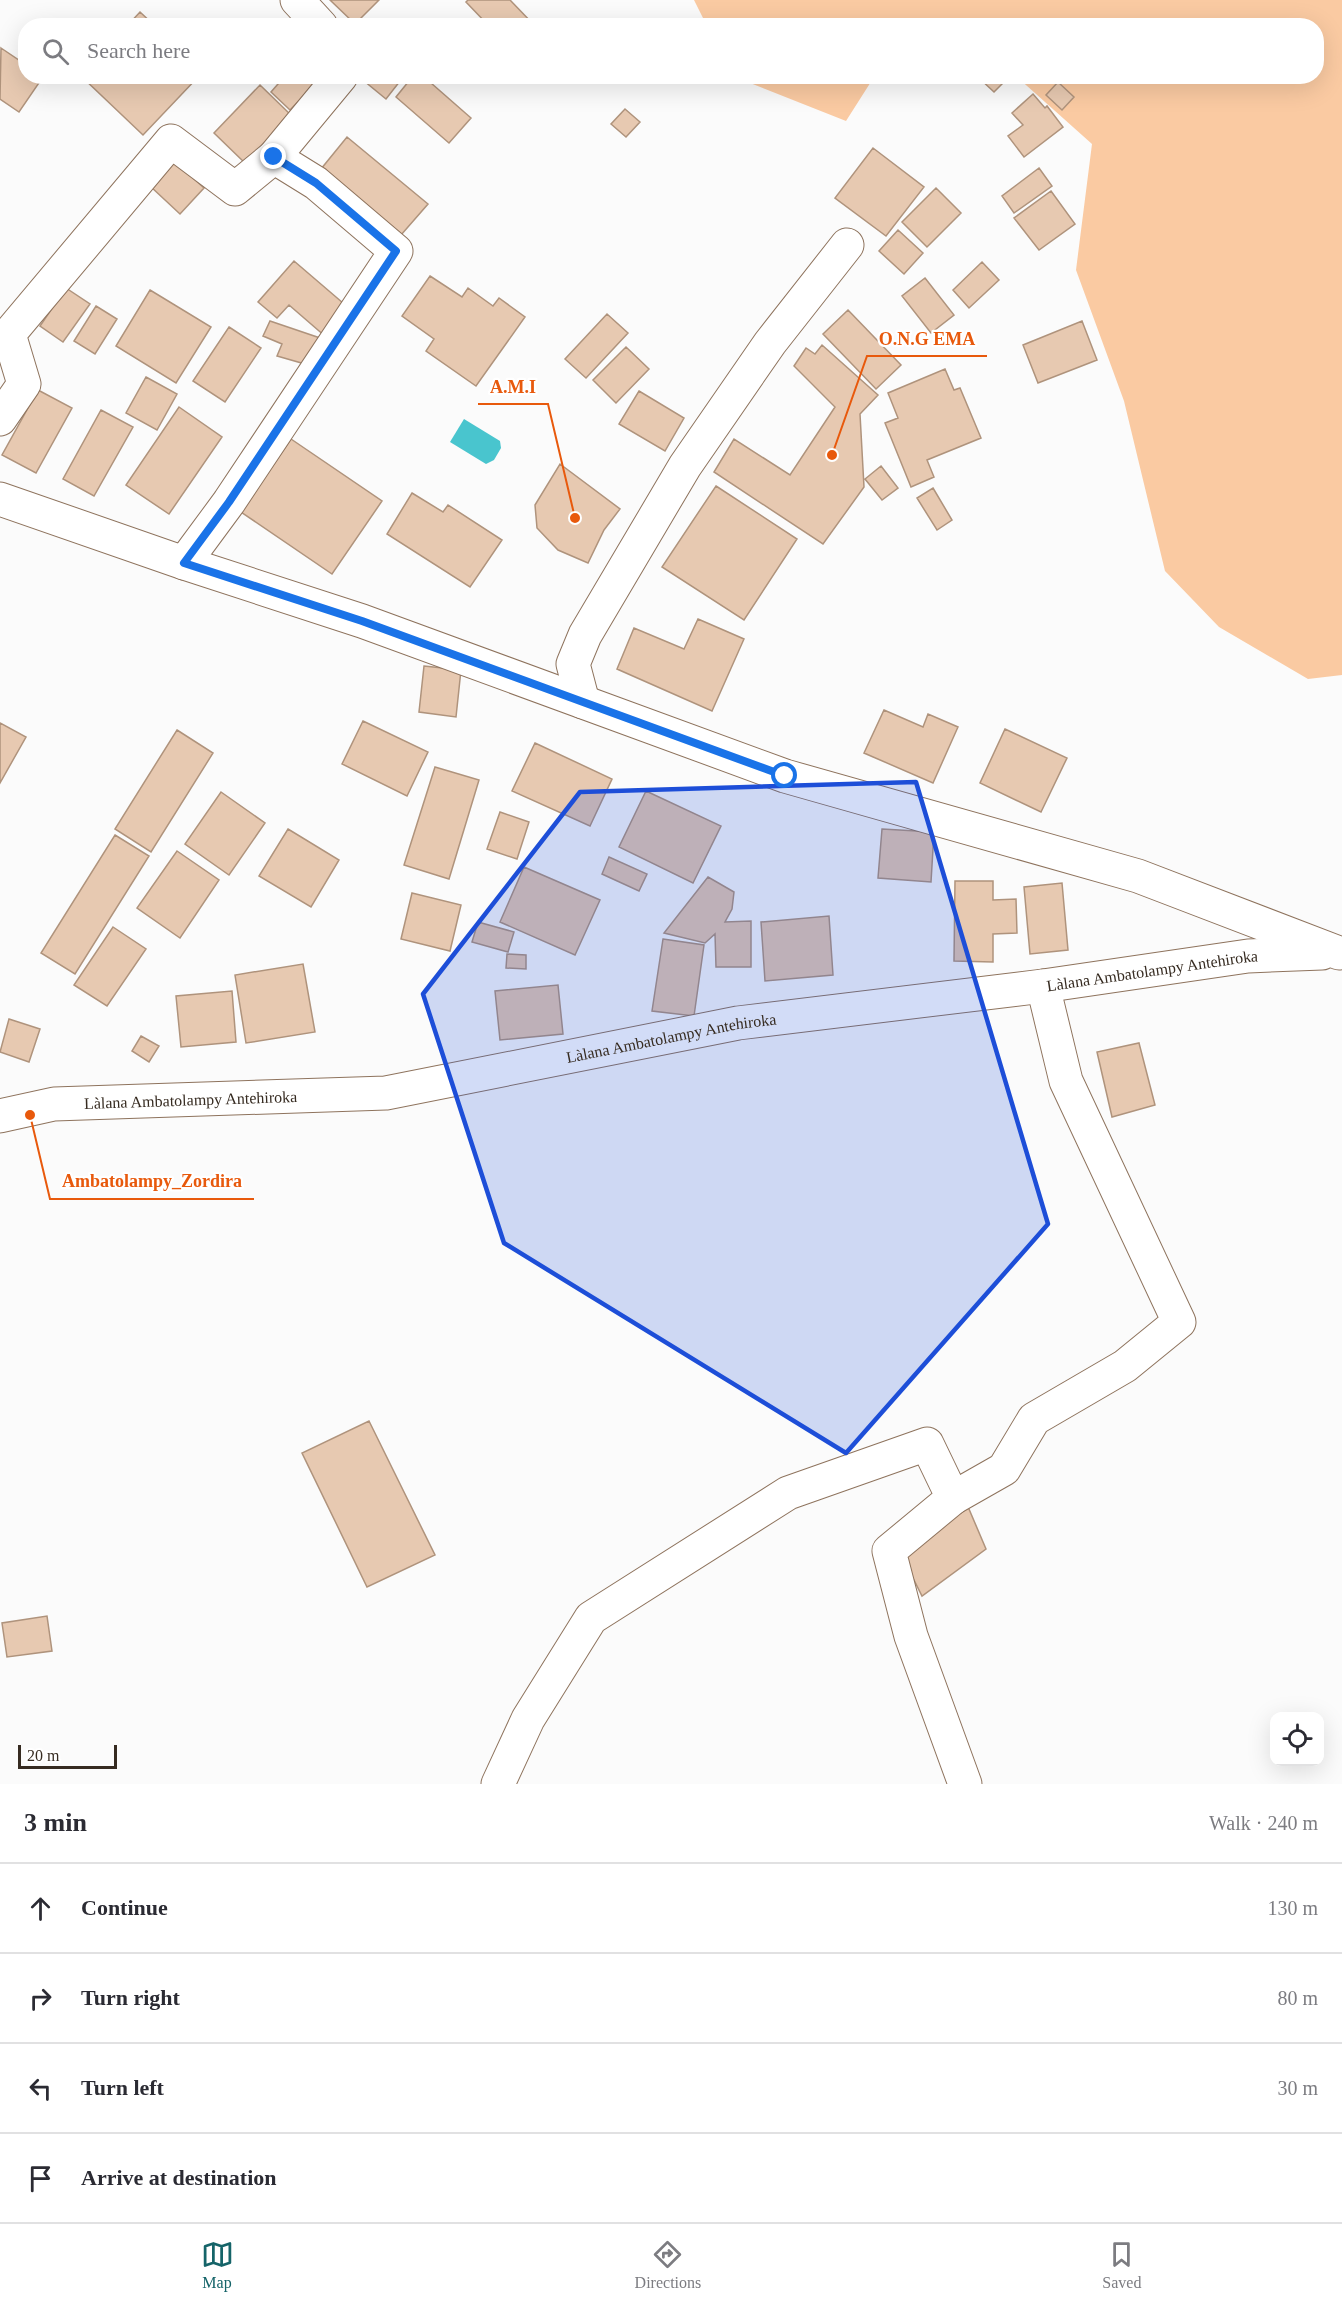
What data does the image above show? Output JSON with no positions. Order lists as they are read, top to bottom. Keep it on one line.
{"streets":{"street":["Làlana Ambatolampy Antehiroka"]},"places":["O.N.G EMA","A.M.I","Ambatolampy_Zordira"],"scale_bar":"20 m","page":{"search":"Search here","scale":"20 m","heading":["3 min","Walk · 240 m"],"list":[["Continue","130 m"],["Turn right","80 m"],["Turn left","30 m"],"Arrive at destination"],"nav":["Map","Directions","Saved"]}}
